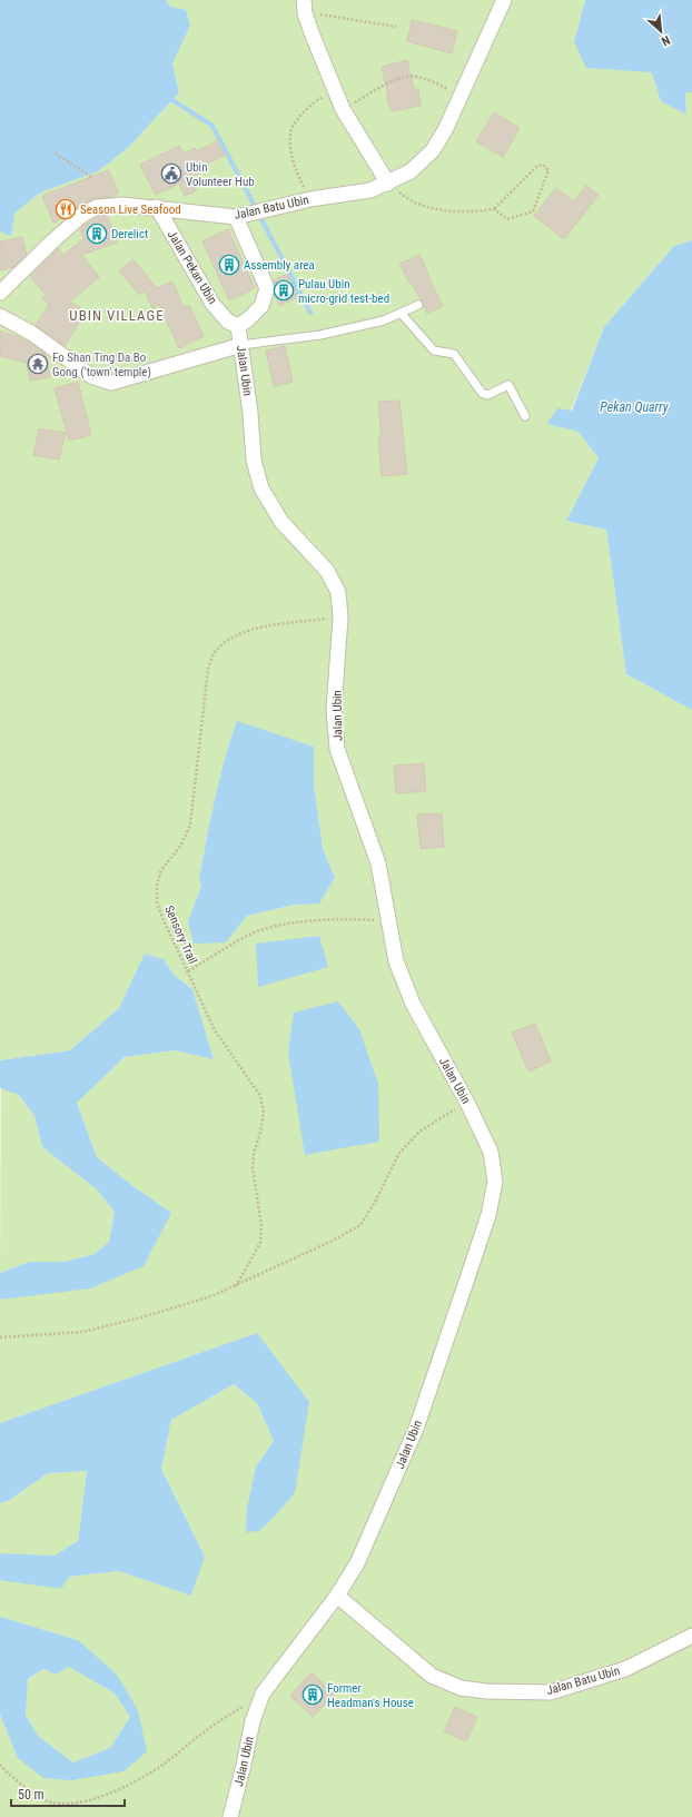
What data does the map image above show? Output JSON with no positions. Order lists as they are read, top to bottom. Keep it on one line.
{"streets":{"street":["Jalan Batu Ubin","Jalan Pekan Ubin","Jalan Ubin"],"path":["Sensory Trail"]},"crossings":[["Jalan Batu Ubin","Jalan Pekan Ubin"],["Jalan Batu Ubin","Jalan Ubin"],["Jalan Pekan Ubin","Jalan Ubin"],["Jalan Ubin","Sensory Trail"]],"districts":["UBIN VILLAGE"],"water":["Pekan Quarry"],"places":{"public building":["Ubin Volunteer Hub"],"restaurant":["Season Live Seafood"],"building":["Derelict","Assembly area","Pulau Ubin micro-grid test-bed","Former Headman's House"],"temple":["Fo Shan Ting Da Bo Gong ('town' temple)"]},"scale_bar":"50 m","north":"bottom right"}
